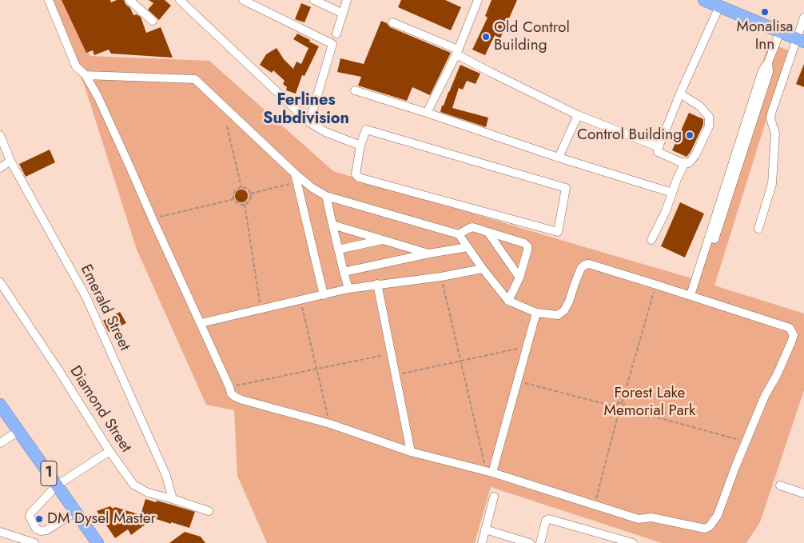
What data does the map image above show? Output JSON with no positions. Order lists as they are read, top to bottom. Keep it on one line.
{"streets":{"highway":["1"],"street":["Emerald Street","Diamond Street"]},"crossings":[["Emerald Street","Diamond Street"]],"districts":["Ferlines Subdivision"],"parks":["Forest Lake Memorial Park"],"places":["Monalisa Inn","Old Control Building","Control Building","DM Dysel Master"]}
